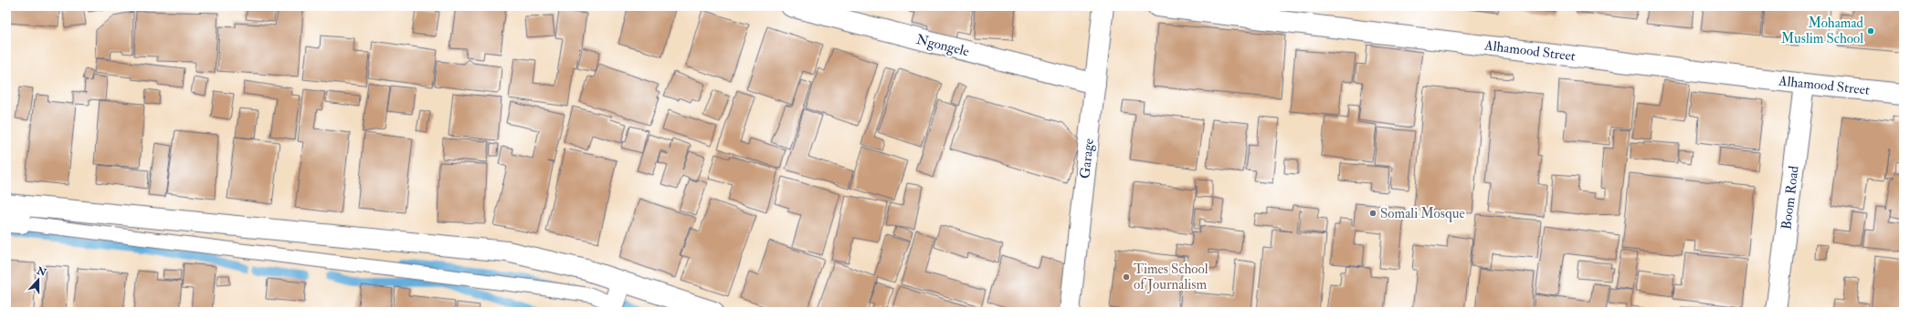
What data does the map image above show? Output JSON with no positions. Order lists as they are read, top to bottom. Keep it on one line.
{"streets":{"street":["Ngongele","Alhamood Street","Garage","Boom Road"]},"crossings":[["Ngongele","Garage"],["Alhamood Street","Boom Road"]],"places":["Mohamad Muslim School","Somali Mosque","Times School of Journalism"],"north":"top"}
